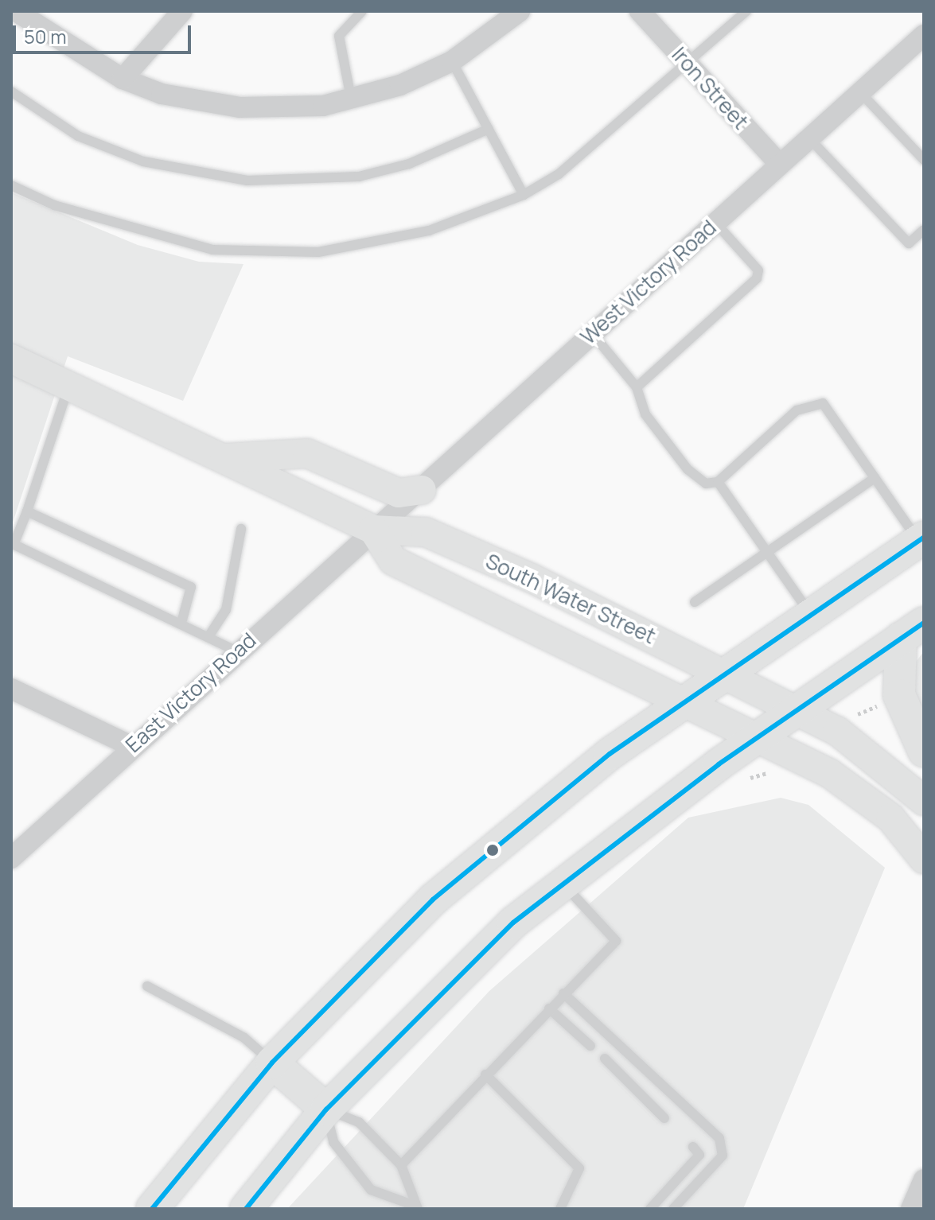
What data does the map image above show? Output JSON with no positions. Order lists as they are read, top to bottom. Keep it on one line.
{"streets":{"main road":["South Water Street"],"street":["Iron Street","West Victory Road","East Victory Road"]},"crossings":[["Iron Street","West Victory Road"],["West Victory Road","South Water Street"],["West Victory Road","East Victory Road"],["South Water Street","East Victory Road"]],"scale_bar":"50 m"}
